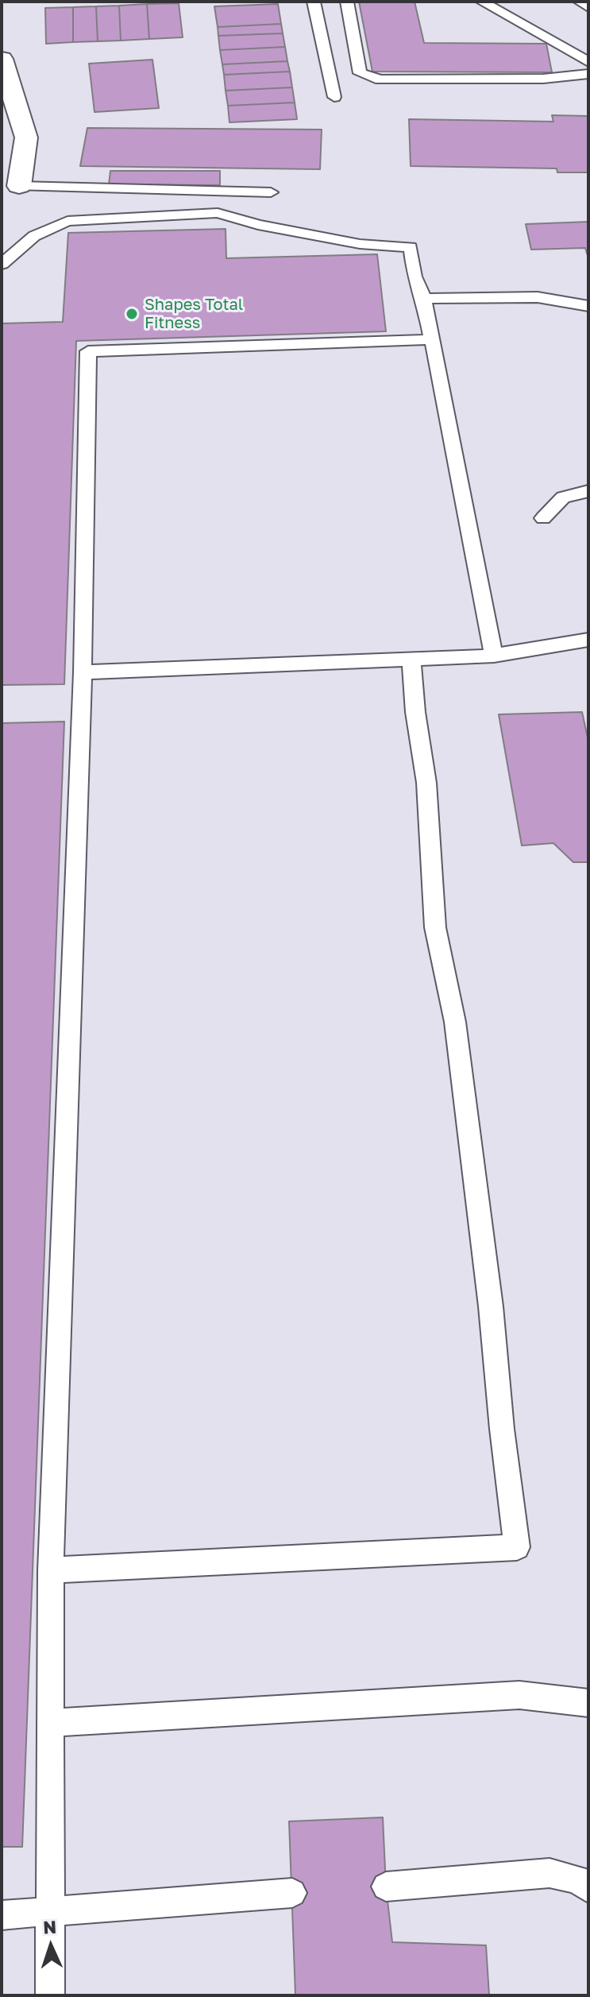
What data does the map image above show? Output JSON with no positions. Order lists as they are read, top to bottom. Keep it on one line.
{"places":["Shapes Total Fitness"],"north":"top"}
